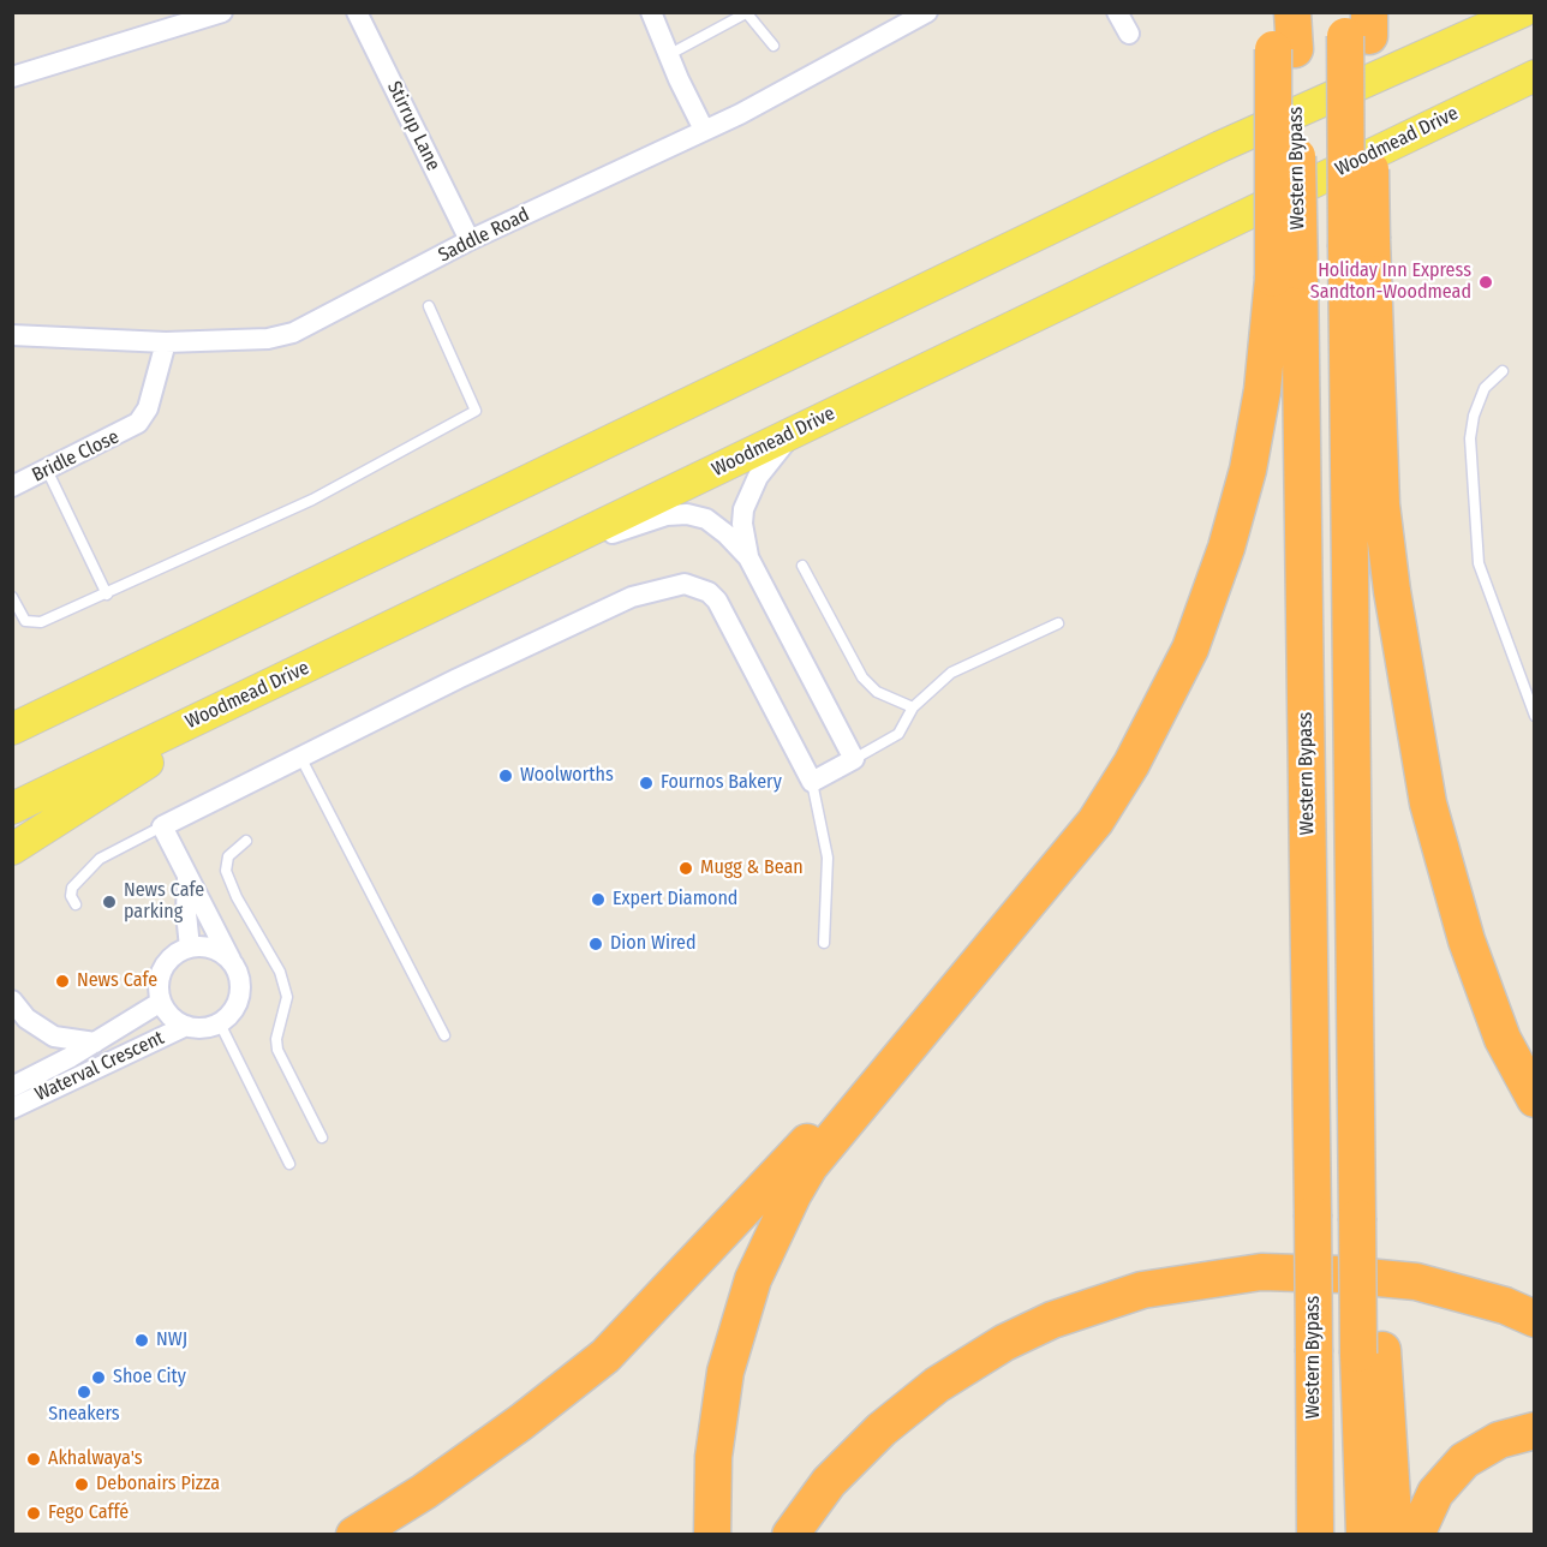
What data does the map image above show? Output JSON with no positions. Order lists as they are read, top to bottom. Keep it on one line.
{"streets":{"highway":["Western Bypass"],"main road":["Woodmead Drive"],"street":["Stirrup Lane","Saddle Road","Bridle Close","Waterval Crescent"]},"crossings":[["Stirrup Lane","Saddle Road"],["Saddle Road","Bridle Close"]],"places":["Holiday Inn Express Sandton-Woodmead","Woolworths","Fournos Bakery","Mugg & Bean","Expert Diamond","News Cafe parking","Dion Wired","News Cafe","NWJ","Shoe City","Sneakers","Akhalwaya's","Debonairs Pizza","Fego Caffé"]}
